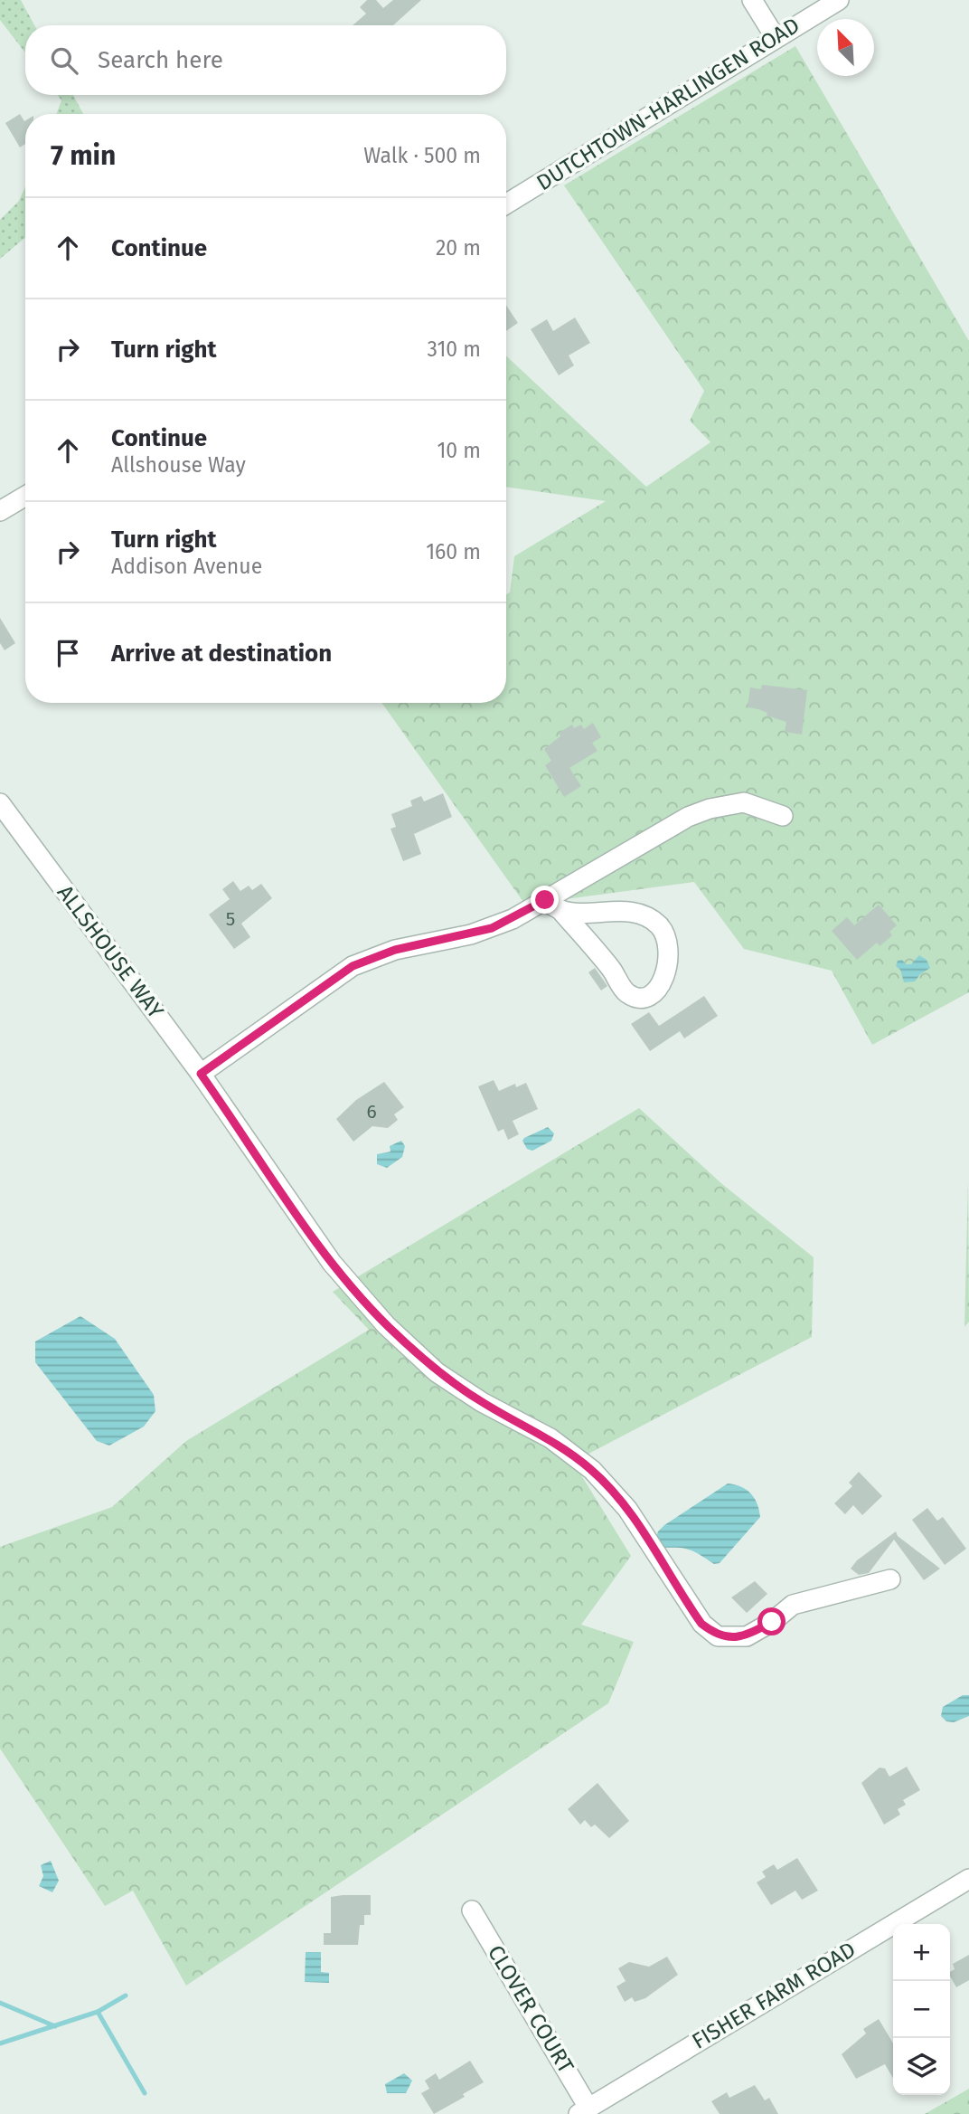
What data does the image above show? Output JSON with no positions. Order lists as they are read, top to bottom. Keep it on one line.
{"streets":{"street":["DUTCHTOWN-HARLINGEN ROAD","ALLSHOUSE WAY","FISHER FARM ROAD","CLOVER COURT"]},"crossings":[["FISHER FARM ROAD","CLOVER COURT"]],"house_numbers":["5","6"],"north":"top left","page":{"search":"Search here","heading":["7 min","Walk · 500 m"],"list":[["Continue","20 m"],["Turn right","310 m"],["Continue","Allshouse Way","10 m"],["Turn right","Addison Avenue","160 m"],"Arrive at destination"],"map_buttons":["+","−"]}}
